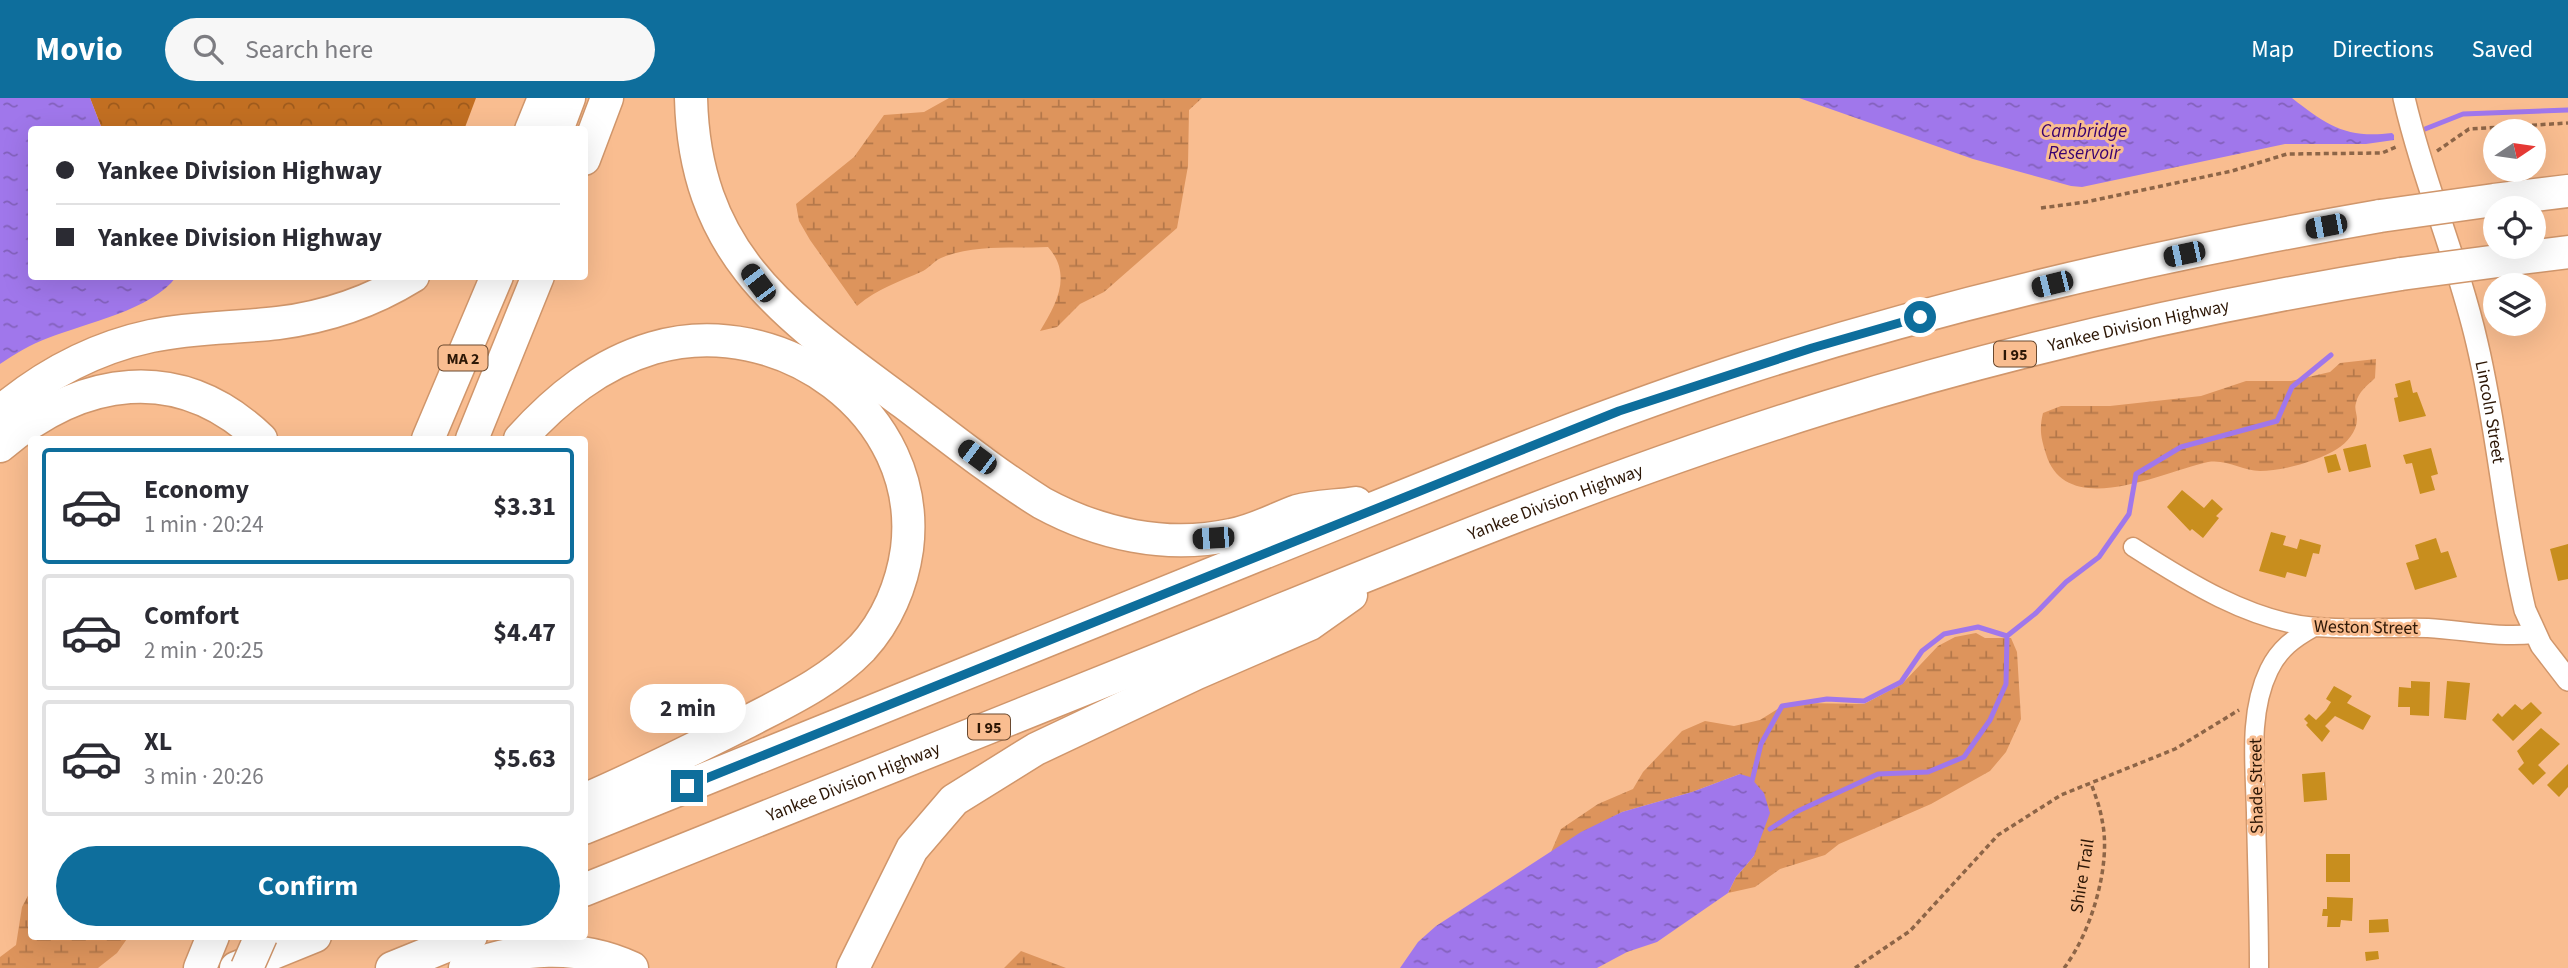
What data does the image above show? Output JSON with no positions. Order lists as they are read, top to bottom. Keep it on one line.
{"streets":{"highway":["Yankee Division Highway","I 95","MA 2"],"street":["Lincoln Street","Weston Street","Shade Street"],"path":["Shire Trail"]},"crossings":[["Lincoln Street","Weston Street"],["Weston Street","Shade Street"]],"water":["Cambridge Reservoir"],"north":"right","page":{"header":"Movio","search":"Search here","nav":["Map","Directions","Saved"],"banner":["Yankee Division Highway","Yankee Division Highway"],"list":[{"name":"Economy","note":"1 min · 20:24","value":"$3.31"},{"name":"Comfort","note":"2 min · 20:25","value":"$4.47"},{"name":"XL","note":"3 min · 20:26","value":"$5.63"}],"bubble":"2 min","buttons":"Confirm"}}
